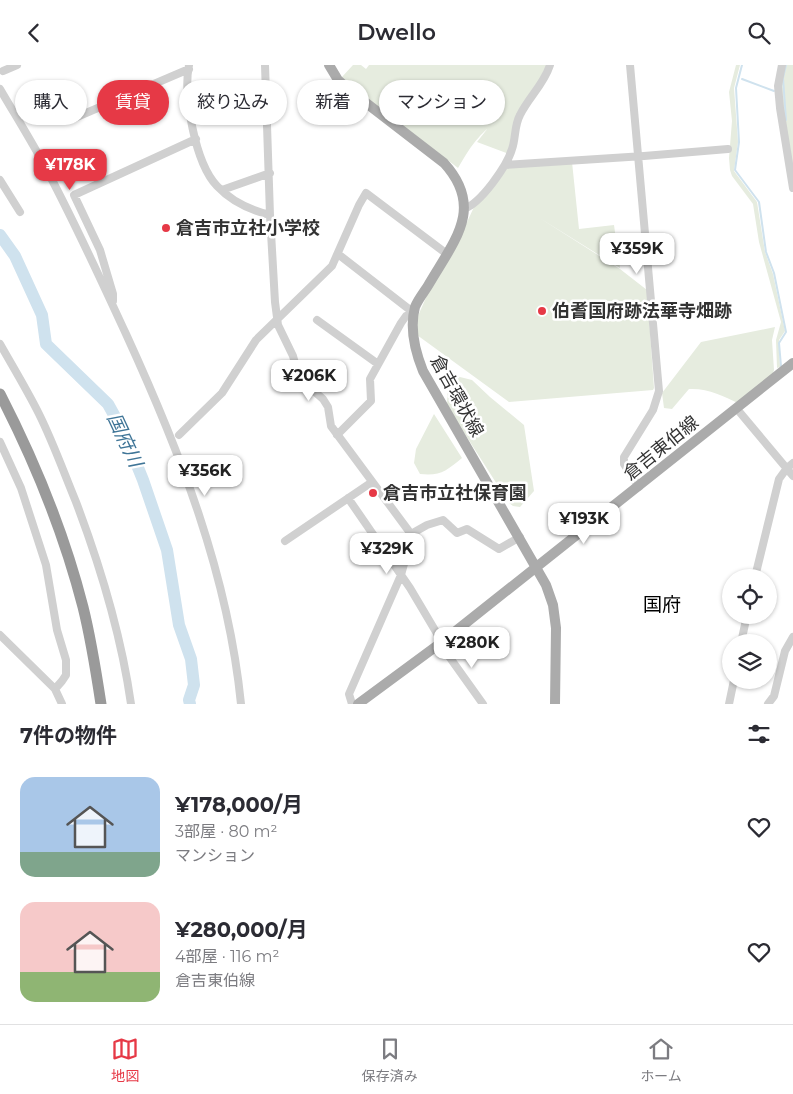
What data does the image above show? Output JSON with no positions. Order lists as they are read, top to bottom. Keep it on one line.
{"streets":{"main road":["倉吉環状線","倉吉東伯線"]},"crossings":[["倉吉環状線","倉吉東伯線"]],"districts":["国府"],"water":["国府川"],"places":["倉吉市立社小学校","伯耆国府跡法華寺畑跡","倉吉市立社保育園"],"page":{"header":"Dwello","chip":["購入","賃貸","絞り込み","新着","マンション"],"price":["¥178K","¥359K","¥206K","¥356K","¥193K","¥329K","¥280K"],"heading":"7件の物件","list":[{"name":"¥178,000/月","note":"3部屋 · 80 m² · マンション"},{"name":"¥280,000/月","note":"4部屋 · 116 m² · 倉吉東伯線"}],"tabs":["地図","保存済み","ホーム"]}}
